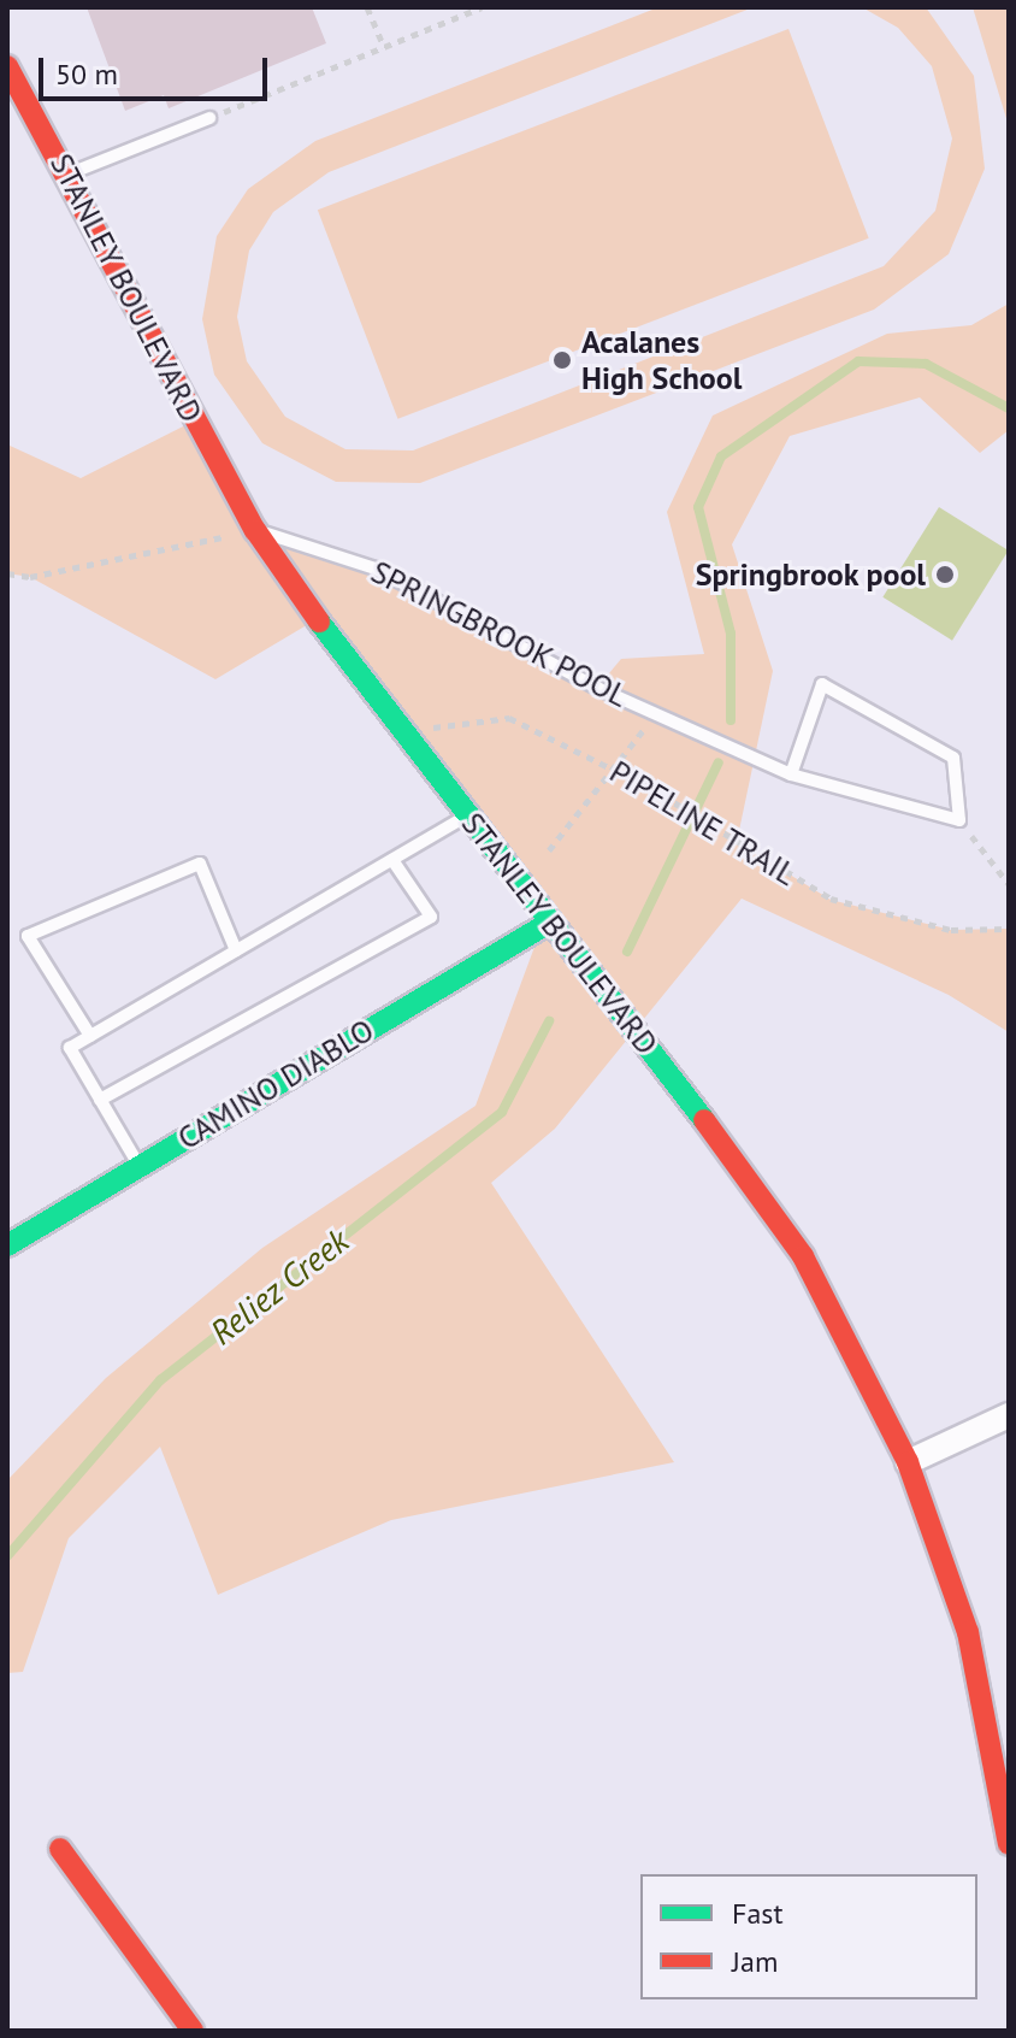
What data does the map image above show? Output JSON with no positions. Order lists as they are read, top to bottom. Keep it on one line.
{"streets":{"street":["STANLEY BOULEVARD","CAMINO DIABLO"],"lane":["SPRINGBROOK POOL"],"path":["PIPELINE TRAIL"]},"crossings":[["STANLEY BOULEVARD","SPRINGBROOK POOL"],["STANLEY BOULEVARD","PIPELINE TRAIL"],["STANLEY BOULEVARD","CAMINO DIABLO"]],"water":["Reliez Creek"],"places":["Acalanes High School","Springbrook pool"],"legend":["Fast","Jam"],"scale_bar":"50 m"}
